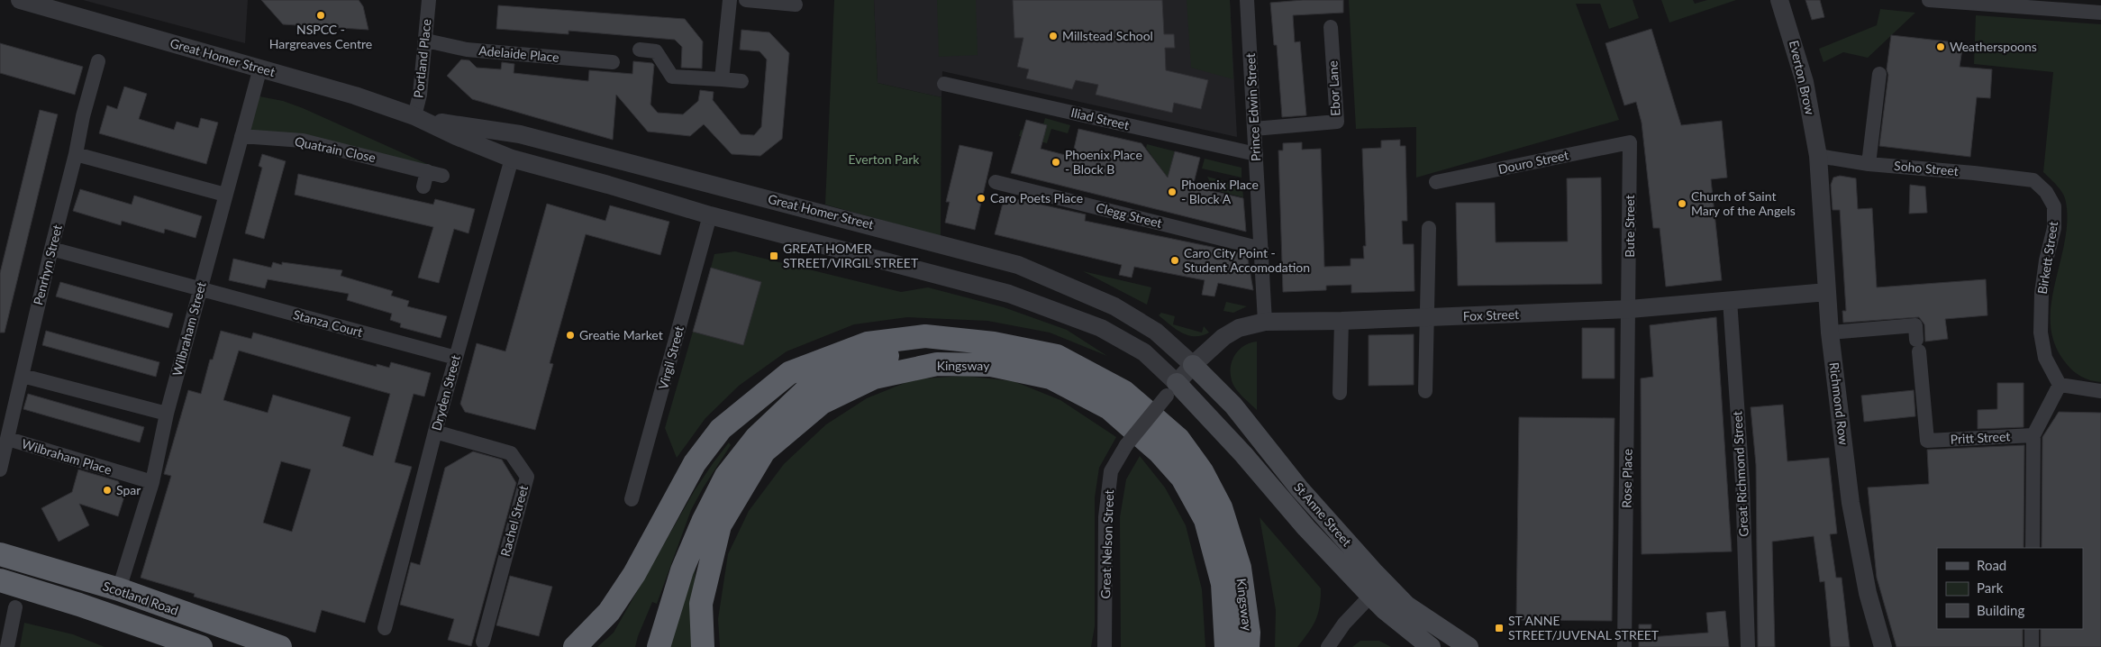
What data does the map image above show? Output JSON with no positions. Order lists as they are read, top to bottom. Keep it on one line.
{"streets":{"highway":["Kingsway","Scotland Road"],"main road":["St Anne Street"],"street":["Adelaide Place","Great Homer Street","Portland Place","Everton Brow","Ebor Lane","Prince Edwin Street","Iliad Street","Quatrain Close","Douro Street","Soho Street","Clegg Street","Bute Street","Birkett Street","Penrhyn Street","Fox Street","Stanza Court","Wilbraham Street","Virgil Street","Dryden Street","Richmond Row","Pritt Street","Wilbraham Place","Great Richmond Street","Rose Place","Rachel Street","Great Nelson Street"]},"crossings":[["Adelaide Place","Portland Place"],["Great Homer Street","Portland Place"],["Great Homer Street","Fox Street"],["Great Homer Street","Wilbraham Street"],["Great Homer Street","Virgil Street"],["Great Homer Street","Dryden Street"],["Great Homer Street","St Anne Street"],["Great Homer Street","Great Nelson Street"],["Everton Brow","Soho Street"],["Everton Brow","Richmond Row"],["Ebor Lane","Prince Edwin Street"],["Prince Edwin Street","Iliad Street"],["Prince Edwin Street","Clegg Street"],["Prince Edwin Street","Fox Street"],["Quatrain Close","Wilbraham Street"],["Douro Street","Bute Street"],["Soho Street","Birkett Street"],["Soho Street","Richmond Row"],["Bute Street","Fox Street"],["Bute Street","Rose Place"],["Penrhyn Street","Stanza Court"],["Penrhyn Street","Wilbraham Place"],["Fox Street","Richmond Row"],["Fox Street","Great Richmond Street"],["Fox Street","Rose Place"],["Fox Street","St Anne Street"],["Fox Street","Great Nelson Street"],["Stanza Court","Wilbraham Street"],["Stanza Court","Dryden Street"],["Wilbraham Street","Wilbraham Place"],["Wilbraham Street","Scotland Road"],["Dryden Street","Rachel Street"],["Richmond Row","Pritt Street"],["St Anne Street","Great Nelson Street"]],"parks":["Everton Park"],"places":{"other":["NSPCC - Hargreaves Centre","Millstead School","Weatherspoons","Phoenix Place - Block B","Phoenix Place - Block A","Caro Poets Place","Church of Saint Mary of the Angels","Caro City Point - Student Accomodation","Greatie Market","Spar"],"transit":["GREAT HOMER STREET/VIRGIL STREET","ST ANNE STREET/JUVENAL STREET"]},"legend":["Road","Park","Building"]}
